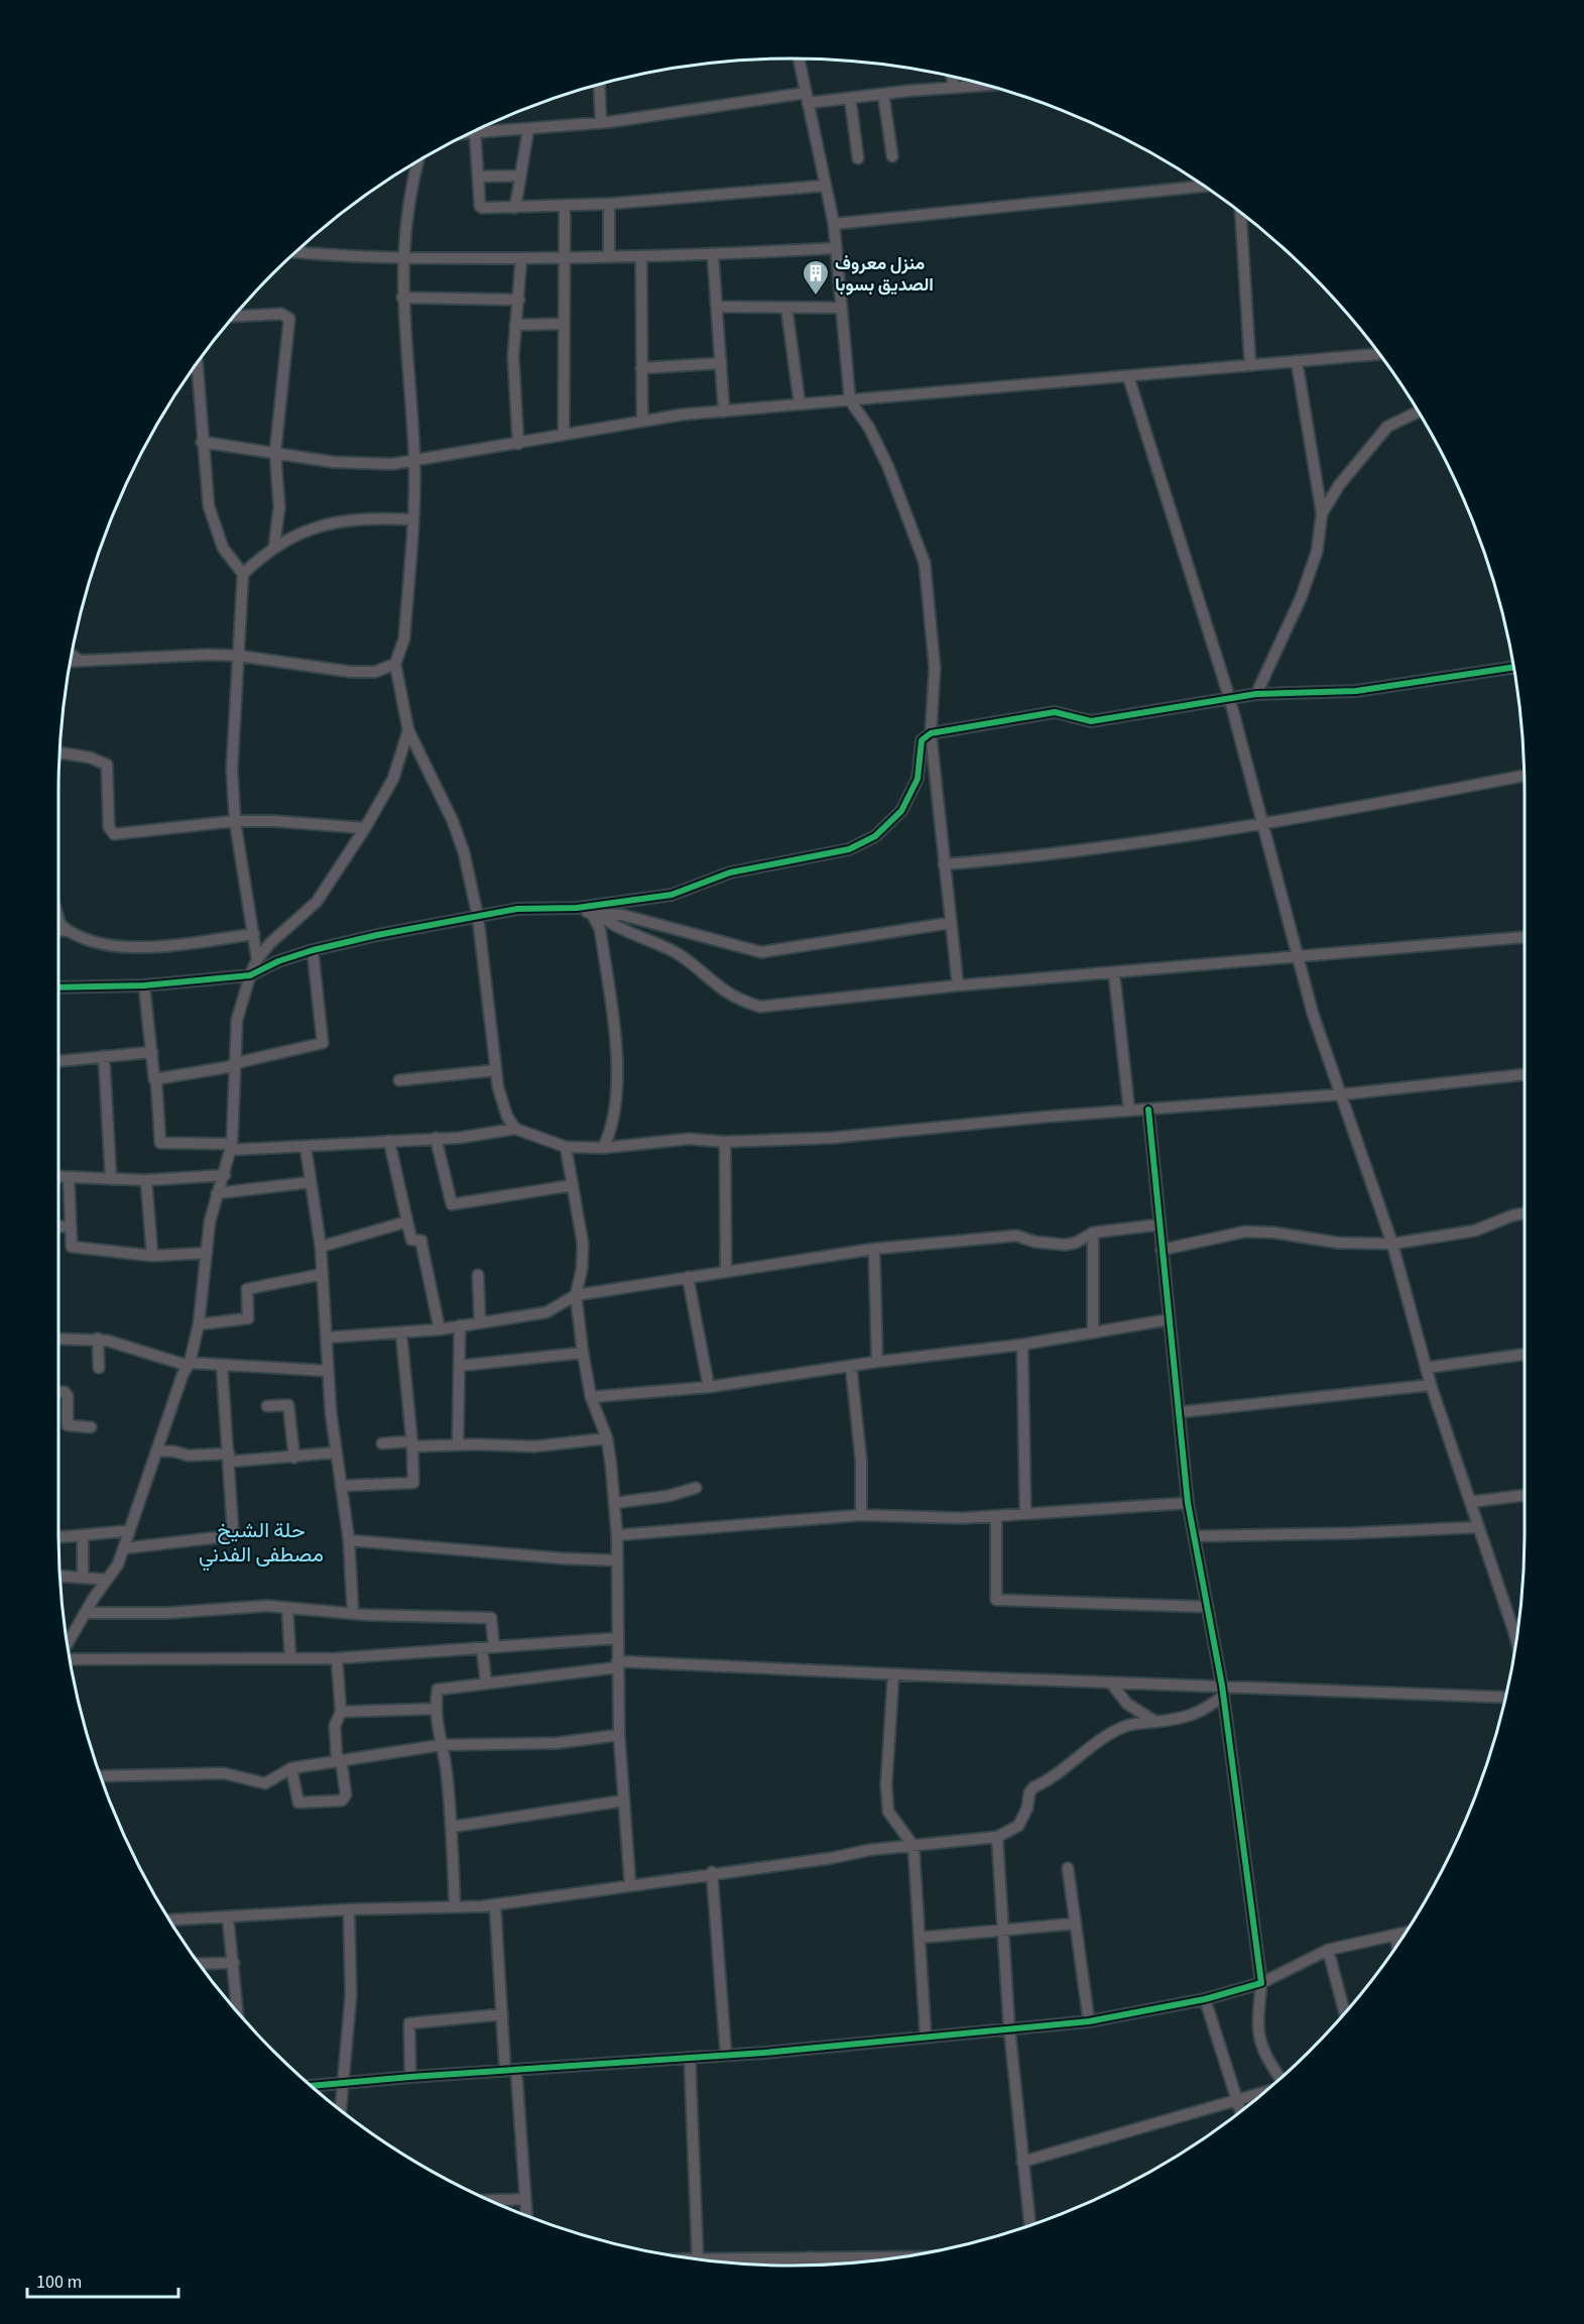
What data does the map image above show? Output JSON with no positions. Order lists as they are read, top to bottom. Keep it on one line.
{"districts":["حلة الشيخ مصطفى الفدني"],"places":{"building":["منزل معروف الصديق بسوبا"]},"scale_bar":"100 m"}
